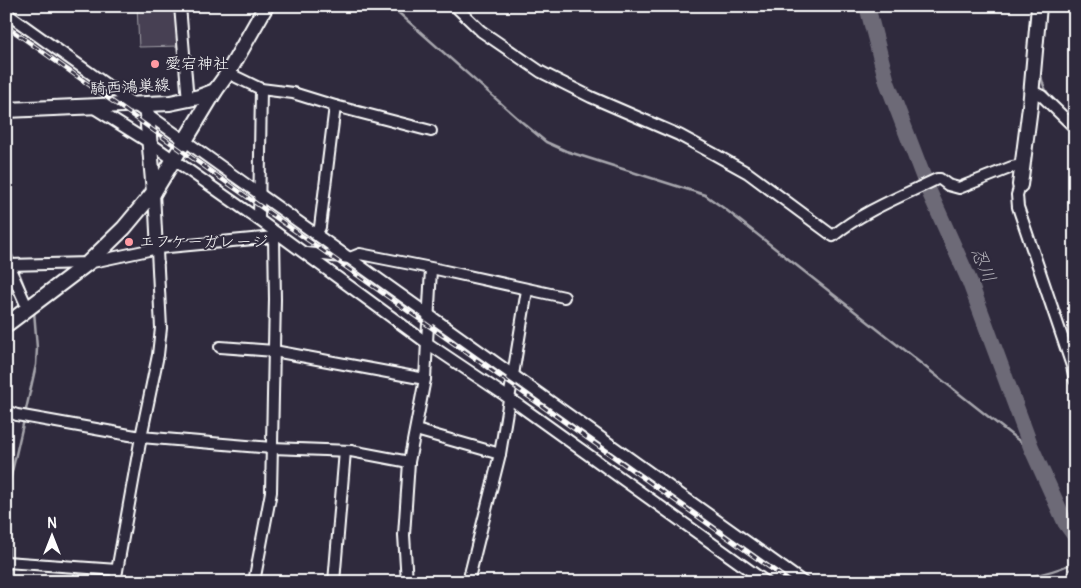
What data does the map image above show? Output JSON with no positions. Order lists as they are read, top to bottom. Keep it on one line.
{"streets":{"street":["騎西鴻巣線"]},"water":["忍川"],"places":["愛宕神社","エフケーガレージ"],"north":"top"}
